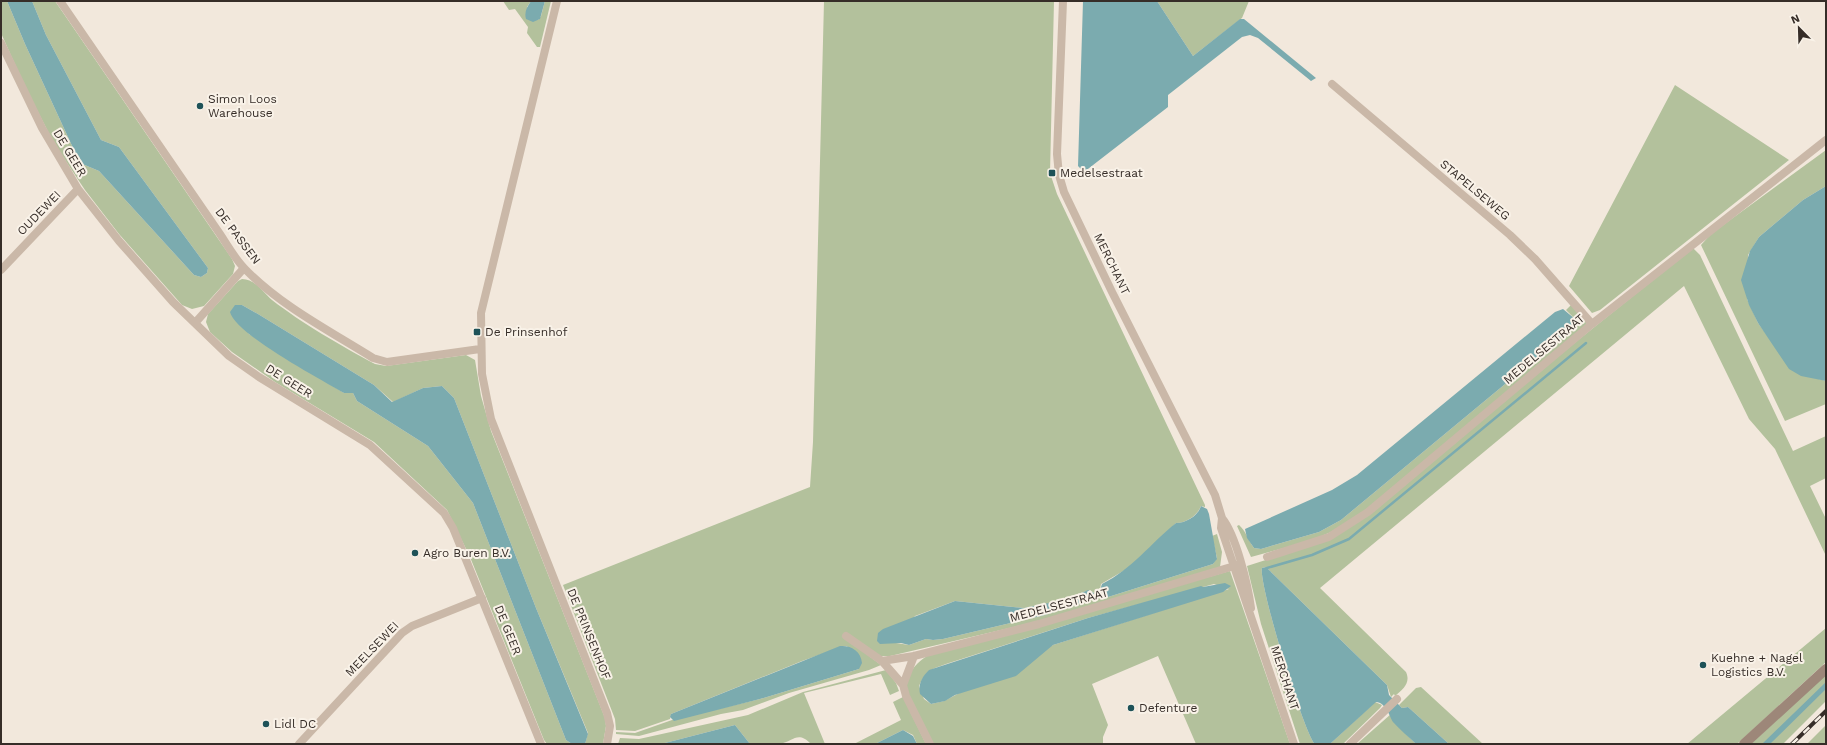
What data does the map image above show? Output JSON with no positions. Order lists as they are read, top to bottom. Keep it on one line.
{"streets":{"street":["DE GEER","STAPELSEWEG","OUDEWEI","DE PASSEN","MERCHANT","MEDELSESTRAAT","DE PRINSENHOF","MEELSEWEI"]},"crossings":[["DE GEER","OUDEWEI"],["DE GEER","MEELSEWEI"],["STAPELSEWEG","MEDELSESTRAAT"],["DE PASSEN","DE PRINSENHOF"],["MERCHANT","MEDELSESTRAAT"]],"places":{"other":["Simon Loos Warehouse","Agro Buren B.V.","Kuehne + Nagel Logistics B.V.","Defenture","Lidl DC"],"transit":["Medelsestraat","De Prinsenhof"]},"north":"top left"}
